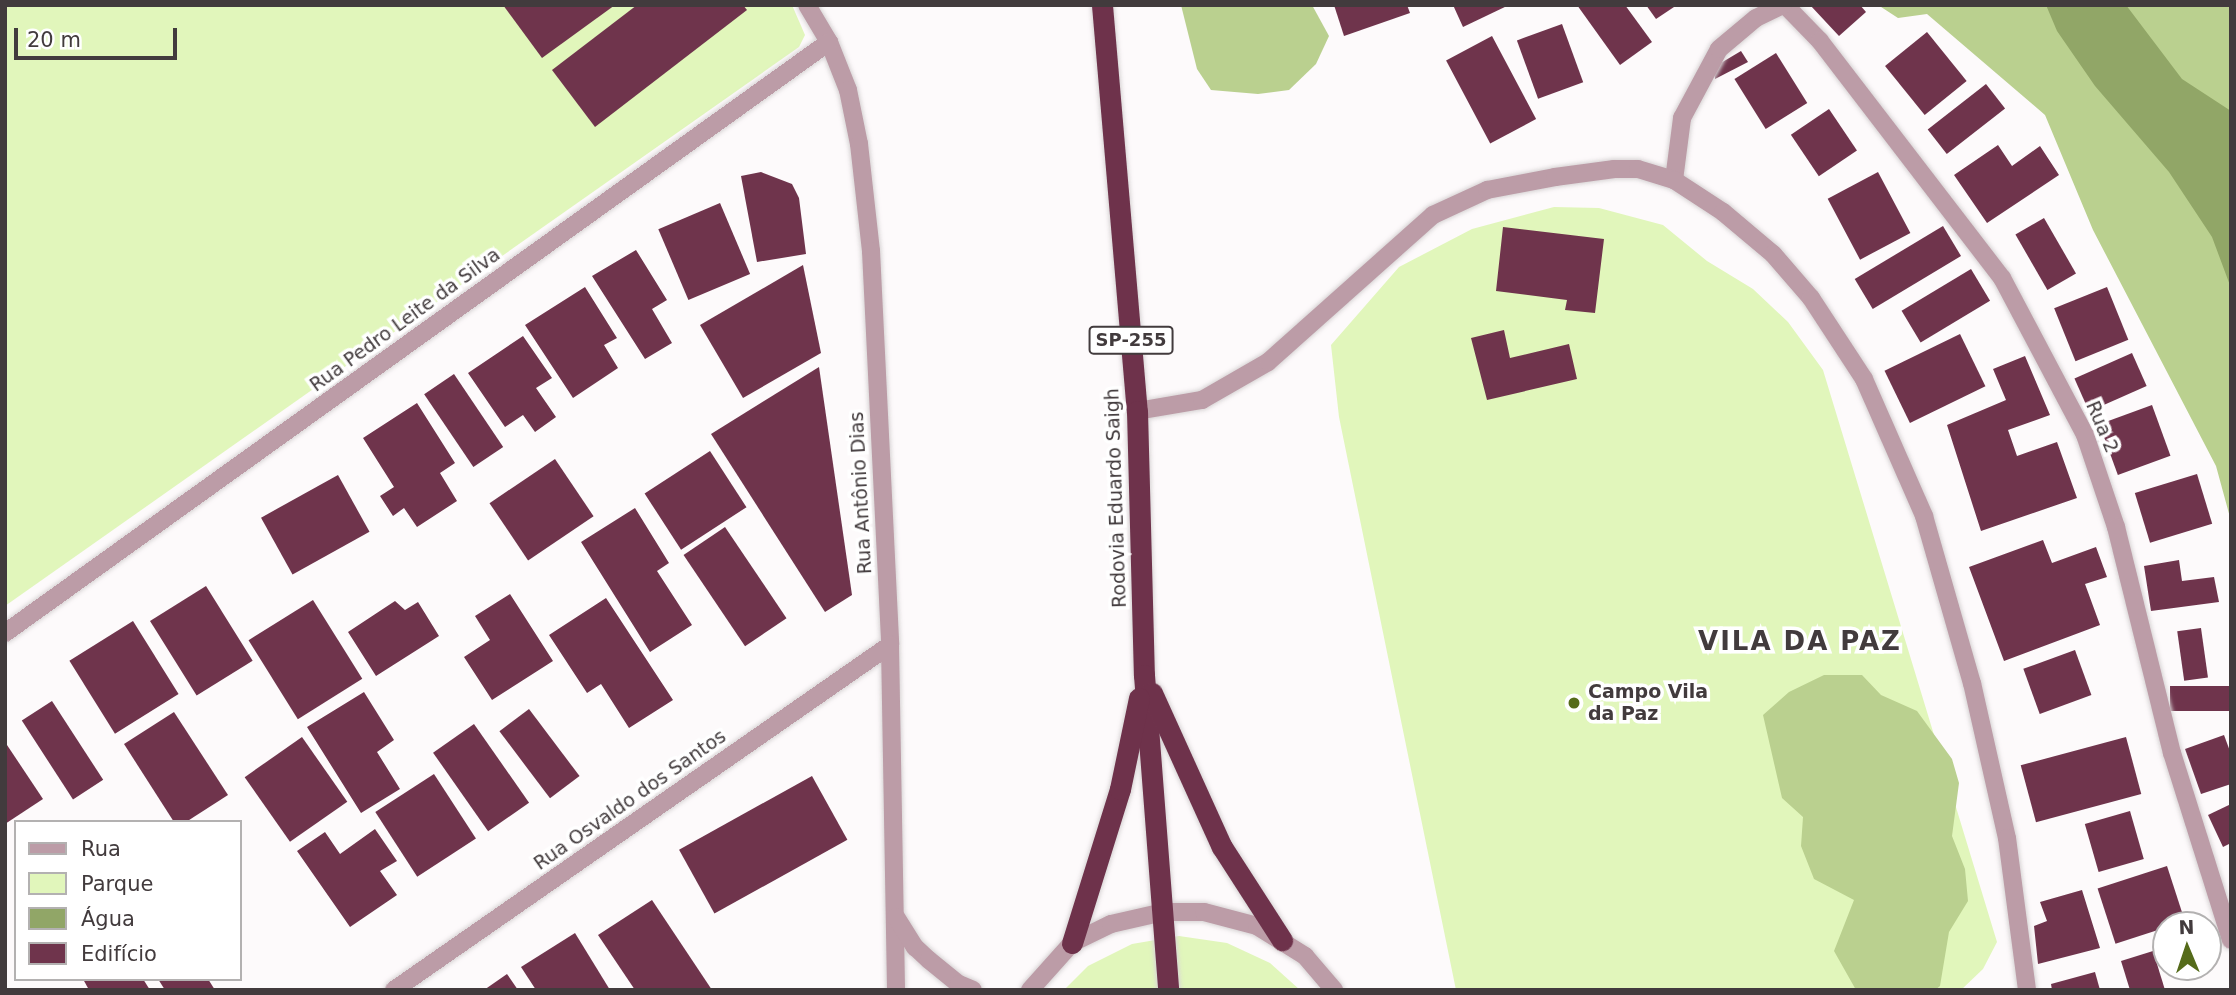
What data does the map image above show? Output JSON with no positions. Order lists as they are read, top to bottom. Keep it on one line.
{"streets":{"highway":["SP-255","Rodovia Eduardo Saigh"],"street":["Rua Pedro Leite da Silva","Rua 2","Rua Antônio Dias","Rua Osvaldo dos Santos"]},"crossings":[["Rua Pedro Leite da Silva","Rua Antônio Dias"],["Rua Antônio Dias","Rua Osvaldo dos Santos"]],"districts":["VILA DA PAZ"],"places":["Campo Vila da Paz"],"legend":["Rua","Parque","Água","Edifício"],"scale_bar":"20 m","north":"top"}
